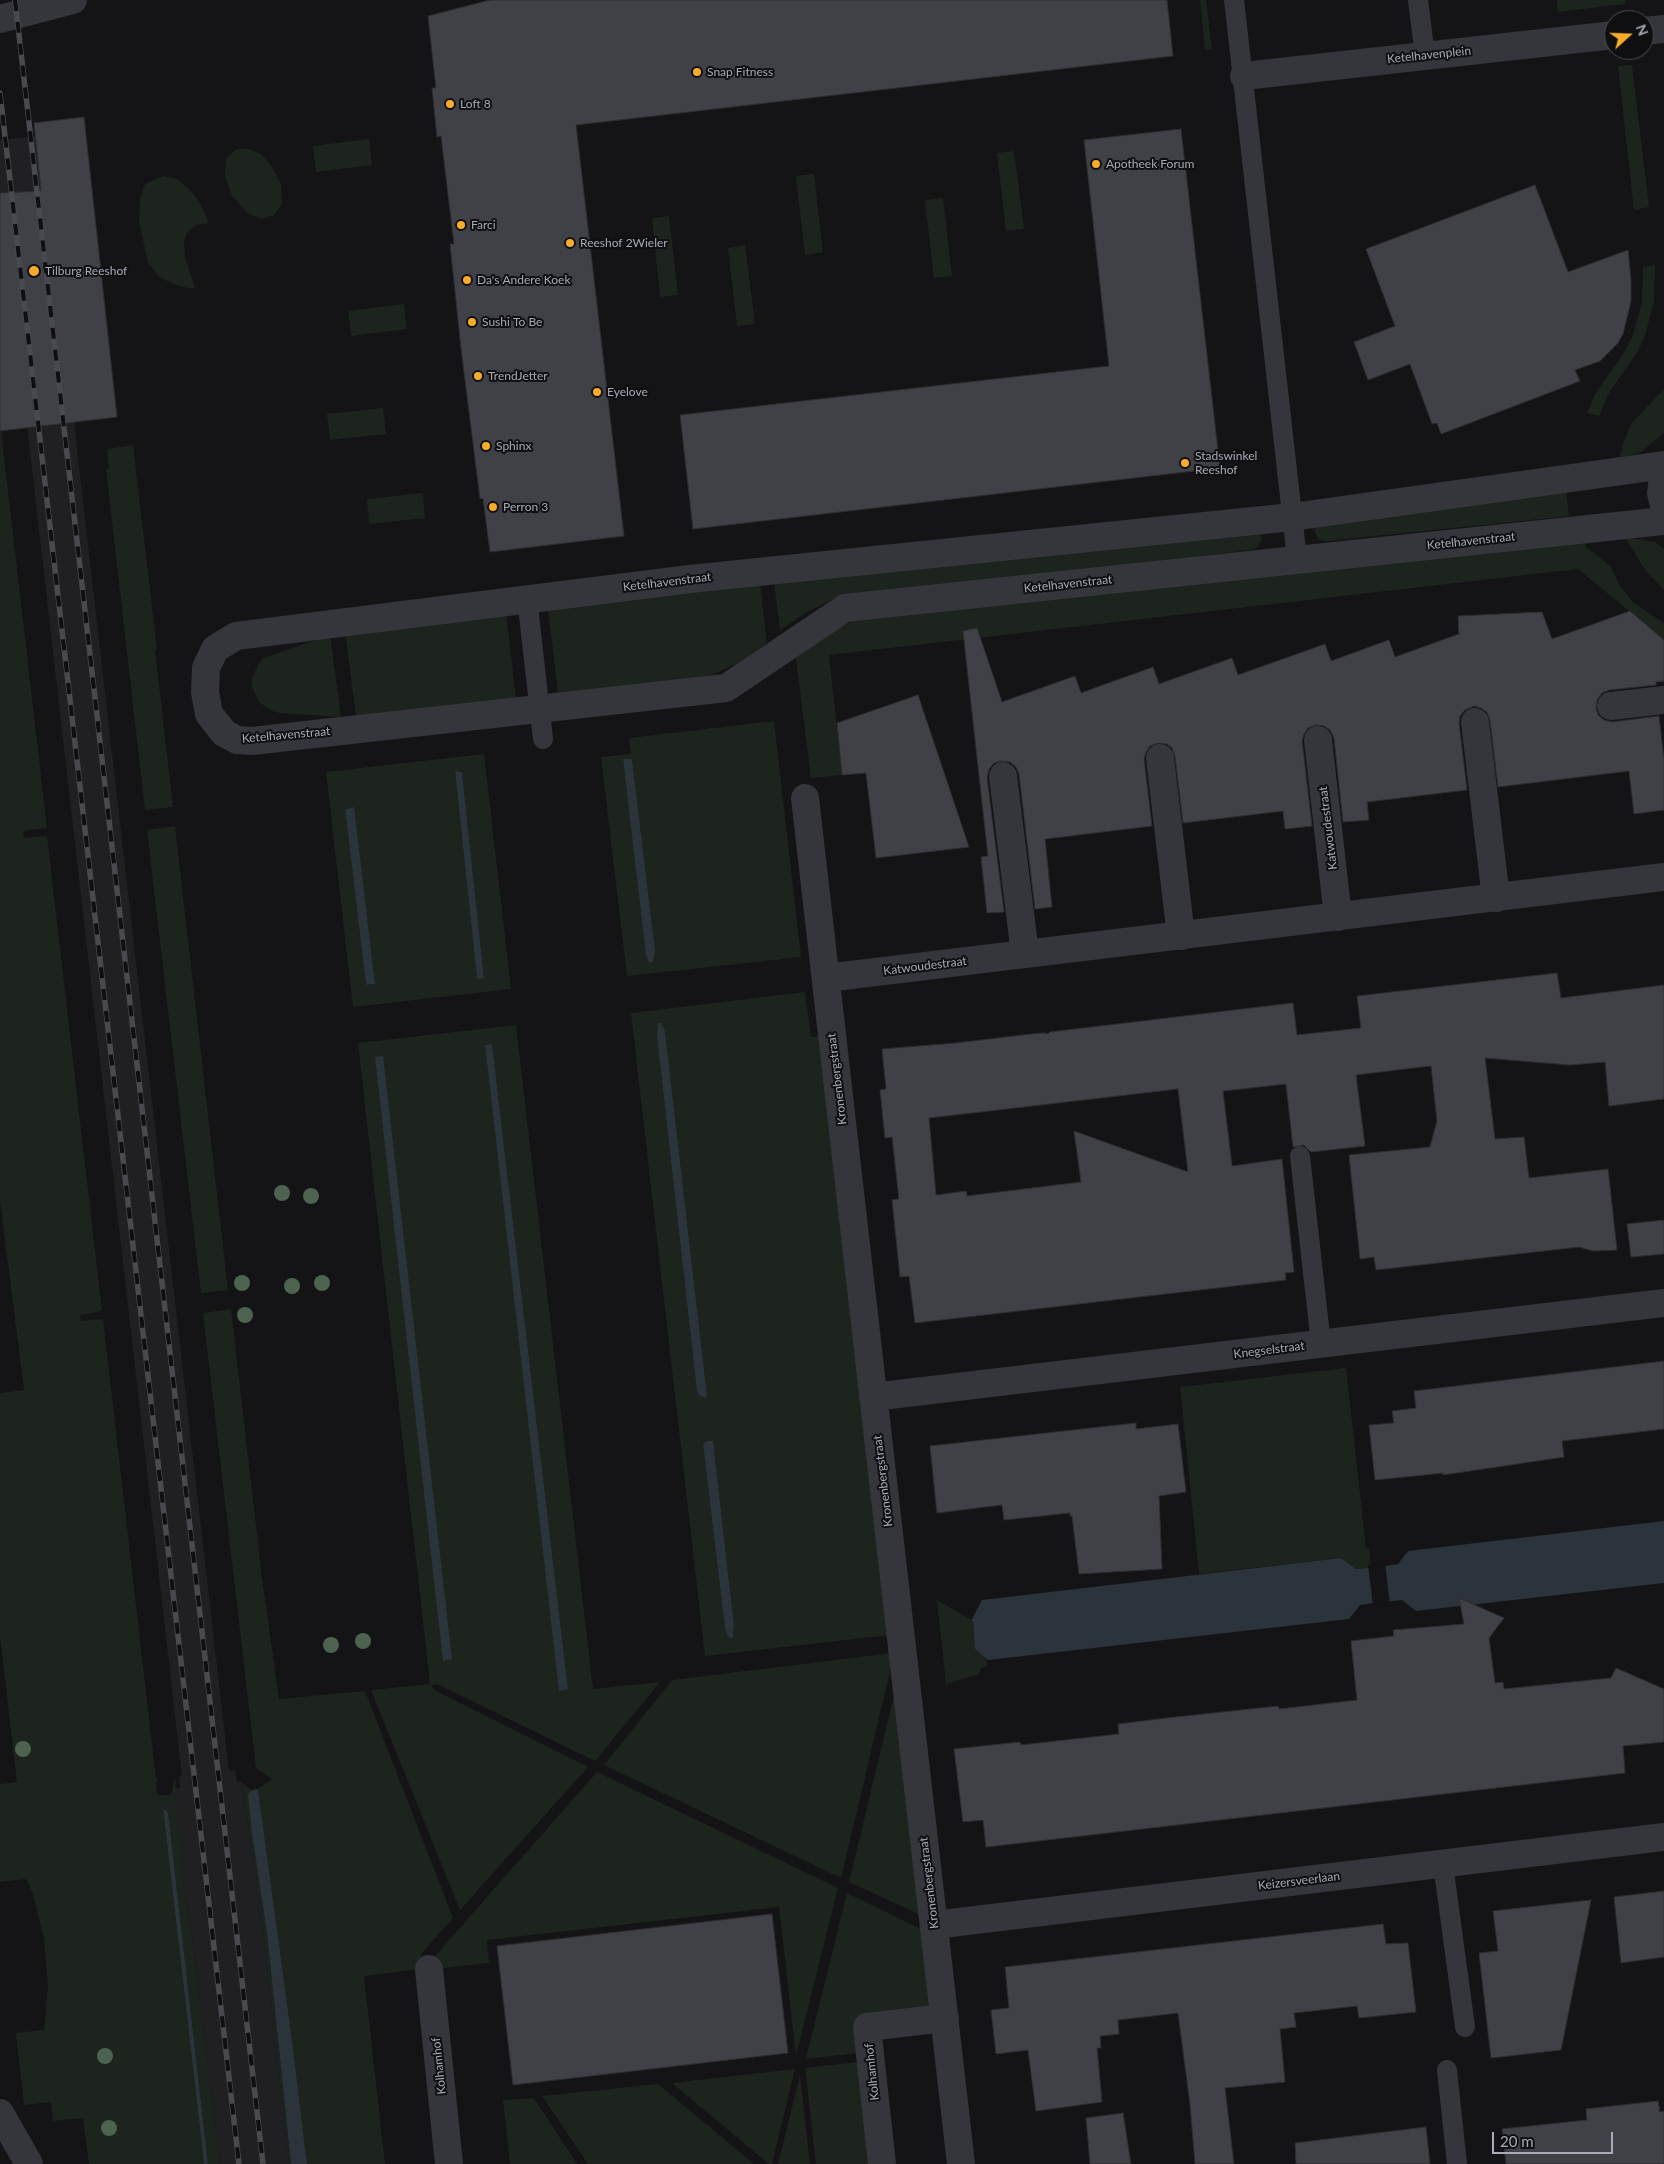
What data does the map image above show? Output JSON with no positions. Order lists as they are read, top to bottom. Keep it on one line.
{"streets":{"street":["Ketelhavenplein","Ketelhavenstraat","Katwoudestraat","Kronenbergstraat","Knegselstraat","Keizersveerlaan","Kolhamhof"]},"crossings":[["Katwoudestraat","Kronenbergstraat"],["Kronenbergstraat","Knegselstraat"],["Kronenbergstraat","Keizersveerlaan"],["Kronenbergstraat","Kolhamhof"]],"places":["Snap Fitness","Loft 8","Apotheek Forum","Farci","Reeshof 2Wieler","Tilburg Reeshof","Da's Andere Koek","Sushi To Be","TrendJetter","Eyelove","Sphinx","Stadswinkel Reeshof","Perron 3"],"scale_bar":"20 m","north":"right"}
